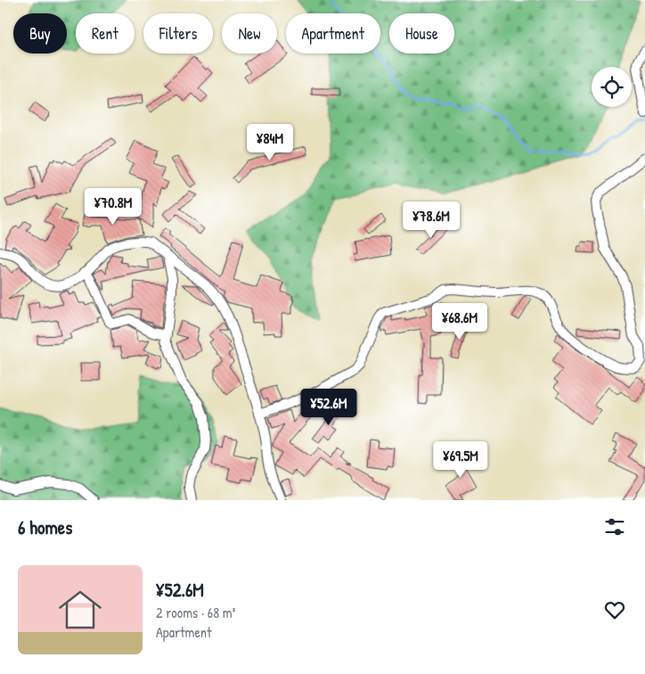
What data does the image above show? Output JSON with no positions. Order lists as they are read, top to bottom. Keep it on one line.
{"page":{"chip":["Buy","Rent","Filters","New","Apartment","House"],"price":["¥84M","¥70.8M","¥78.6M","¥68.6M","¥52.6M","¥69.5M"],"heading":"6 homes","list":[{"name":"¥52.6M","note":"2 rooms · 68 m² · Apartment"}]}}
